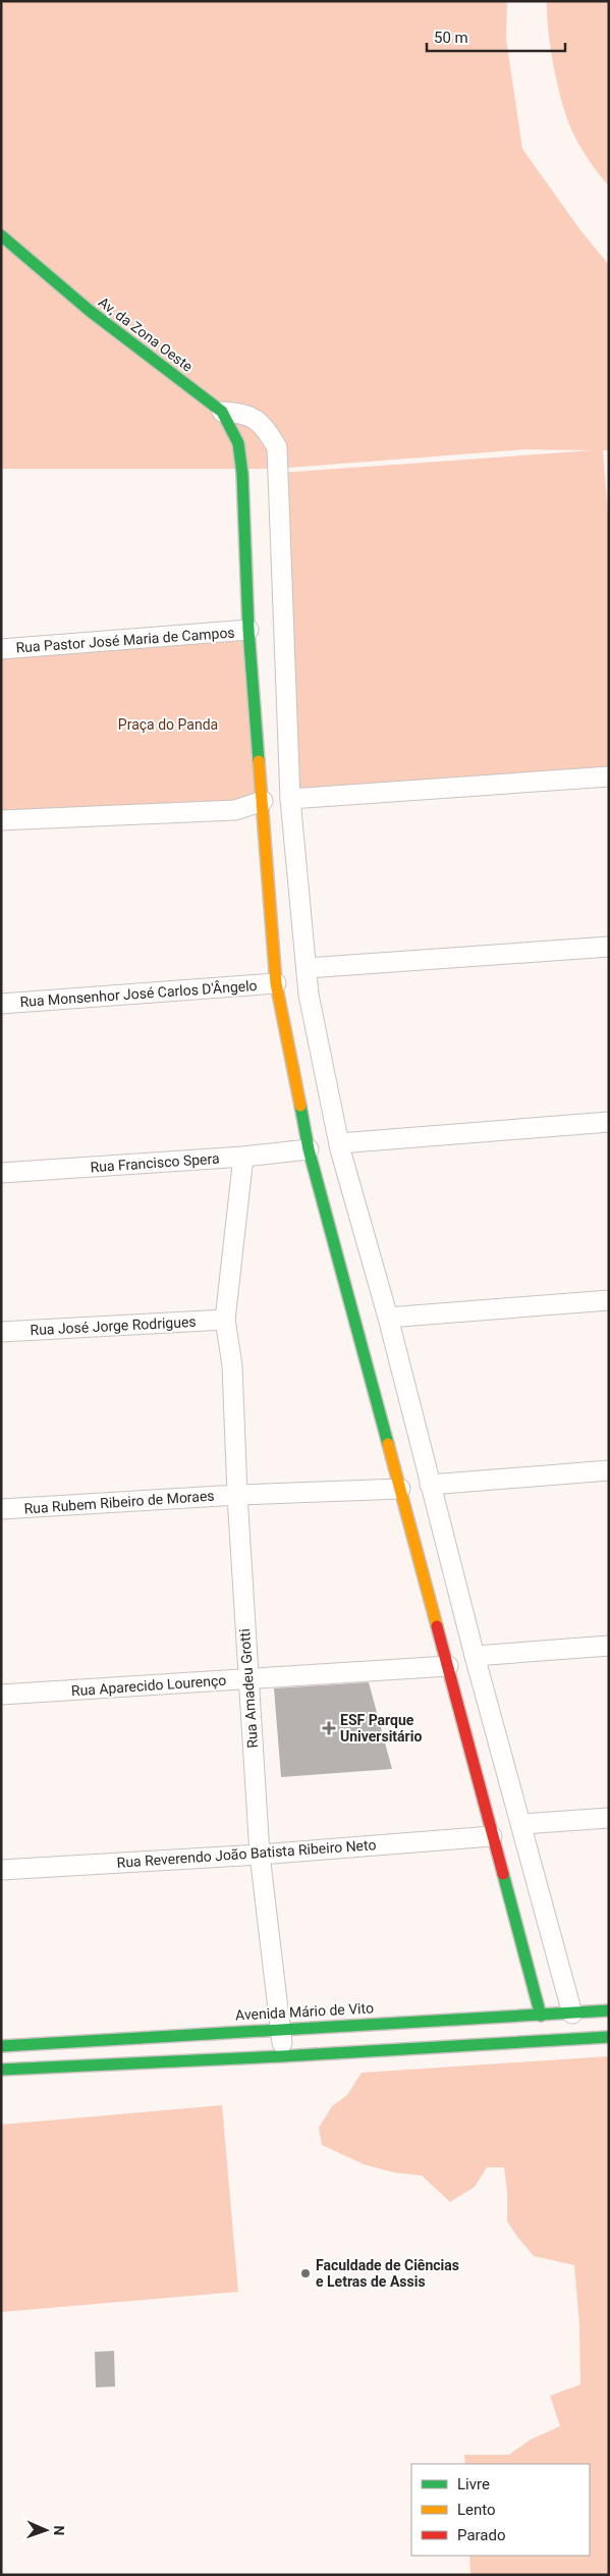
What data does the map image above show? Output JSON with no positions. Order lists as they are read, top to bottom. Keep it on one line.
{"streets":{"street":["Av, da Zona Oeste","Rua Pastor José Maria de Campos","Rua Monsenhor José Carlos D'Ângelo","Rua Francisco Spera","Rua José Jorge Rodrigues","Rua Rubem Ribeiro de Moraes","Rua Aparecido Lourenço","Rua Amadeu Grotti","Rua Reverendo João Batista Ribeiro Neto","Avenida Mário de Vito"]},"crossings":[["Av, da Zona Oeste","Rua Pastor José Maria de Campos"],["Av, da Zona Oeste","Rua Monsenhor José Carlos D'Ângelo"],["Av, da Zona Oeste","Rua Francisco Spera"],["Av, da Zona Oeste","Rua Rubem Ribeiro de Moraes"],["Av, da Zona Oeste","Rua Aparecido Lourenço"],["Av, da Zona Oeste","Rua Reverendo João Batista Ribeiro Neto"],["Av, da Zona Oeste","Avenida Mário de Vito"],["Rua Francisco Spera","Rua Amadeu Grotti"],["Rua José Jorge Rodrigues","Rua Amadeu Grotti"],["Rua Rubem Ribeiro de Moraes","Rua Amadeu Grotti"],["Rua Aparecido Lourenço","Rua Amadeu Grotti"],["Rua Amadeu Grotti","Rua Reverendo João Batista Ribeiro Neto"],["Rua Amadeu Grotti","Avenida Mário de Vito"]],"parks":["Praça do Panda"],"places":{"health":["ESF Parque Universitário"],"other":["Faculdade de Ciências e Letras de Assis"]},"legend":["Livre","Lento","Parado"],"scale_bar":"50 m","north":"right"}
